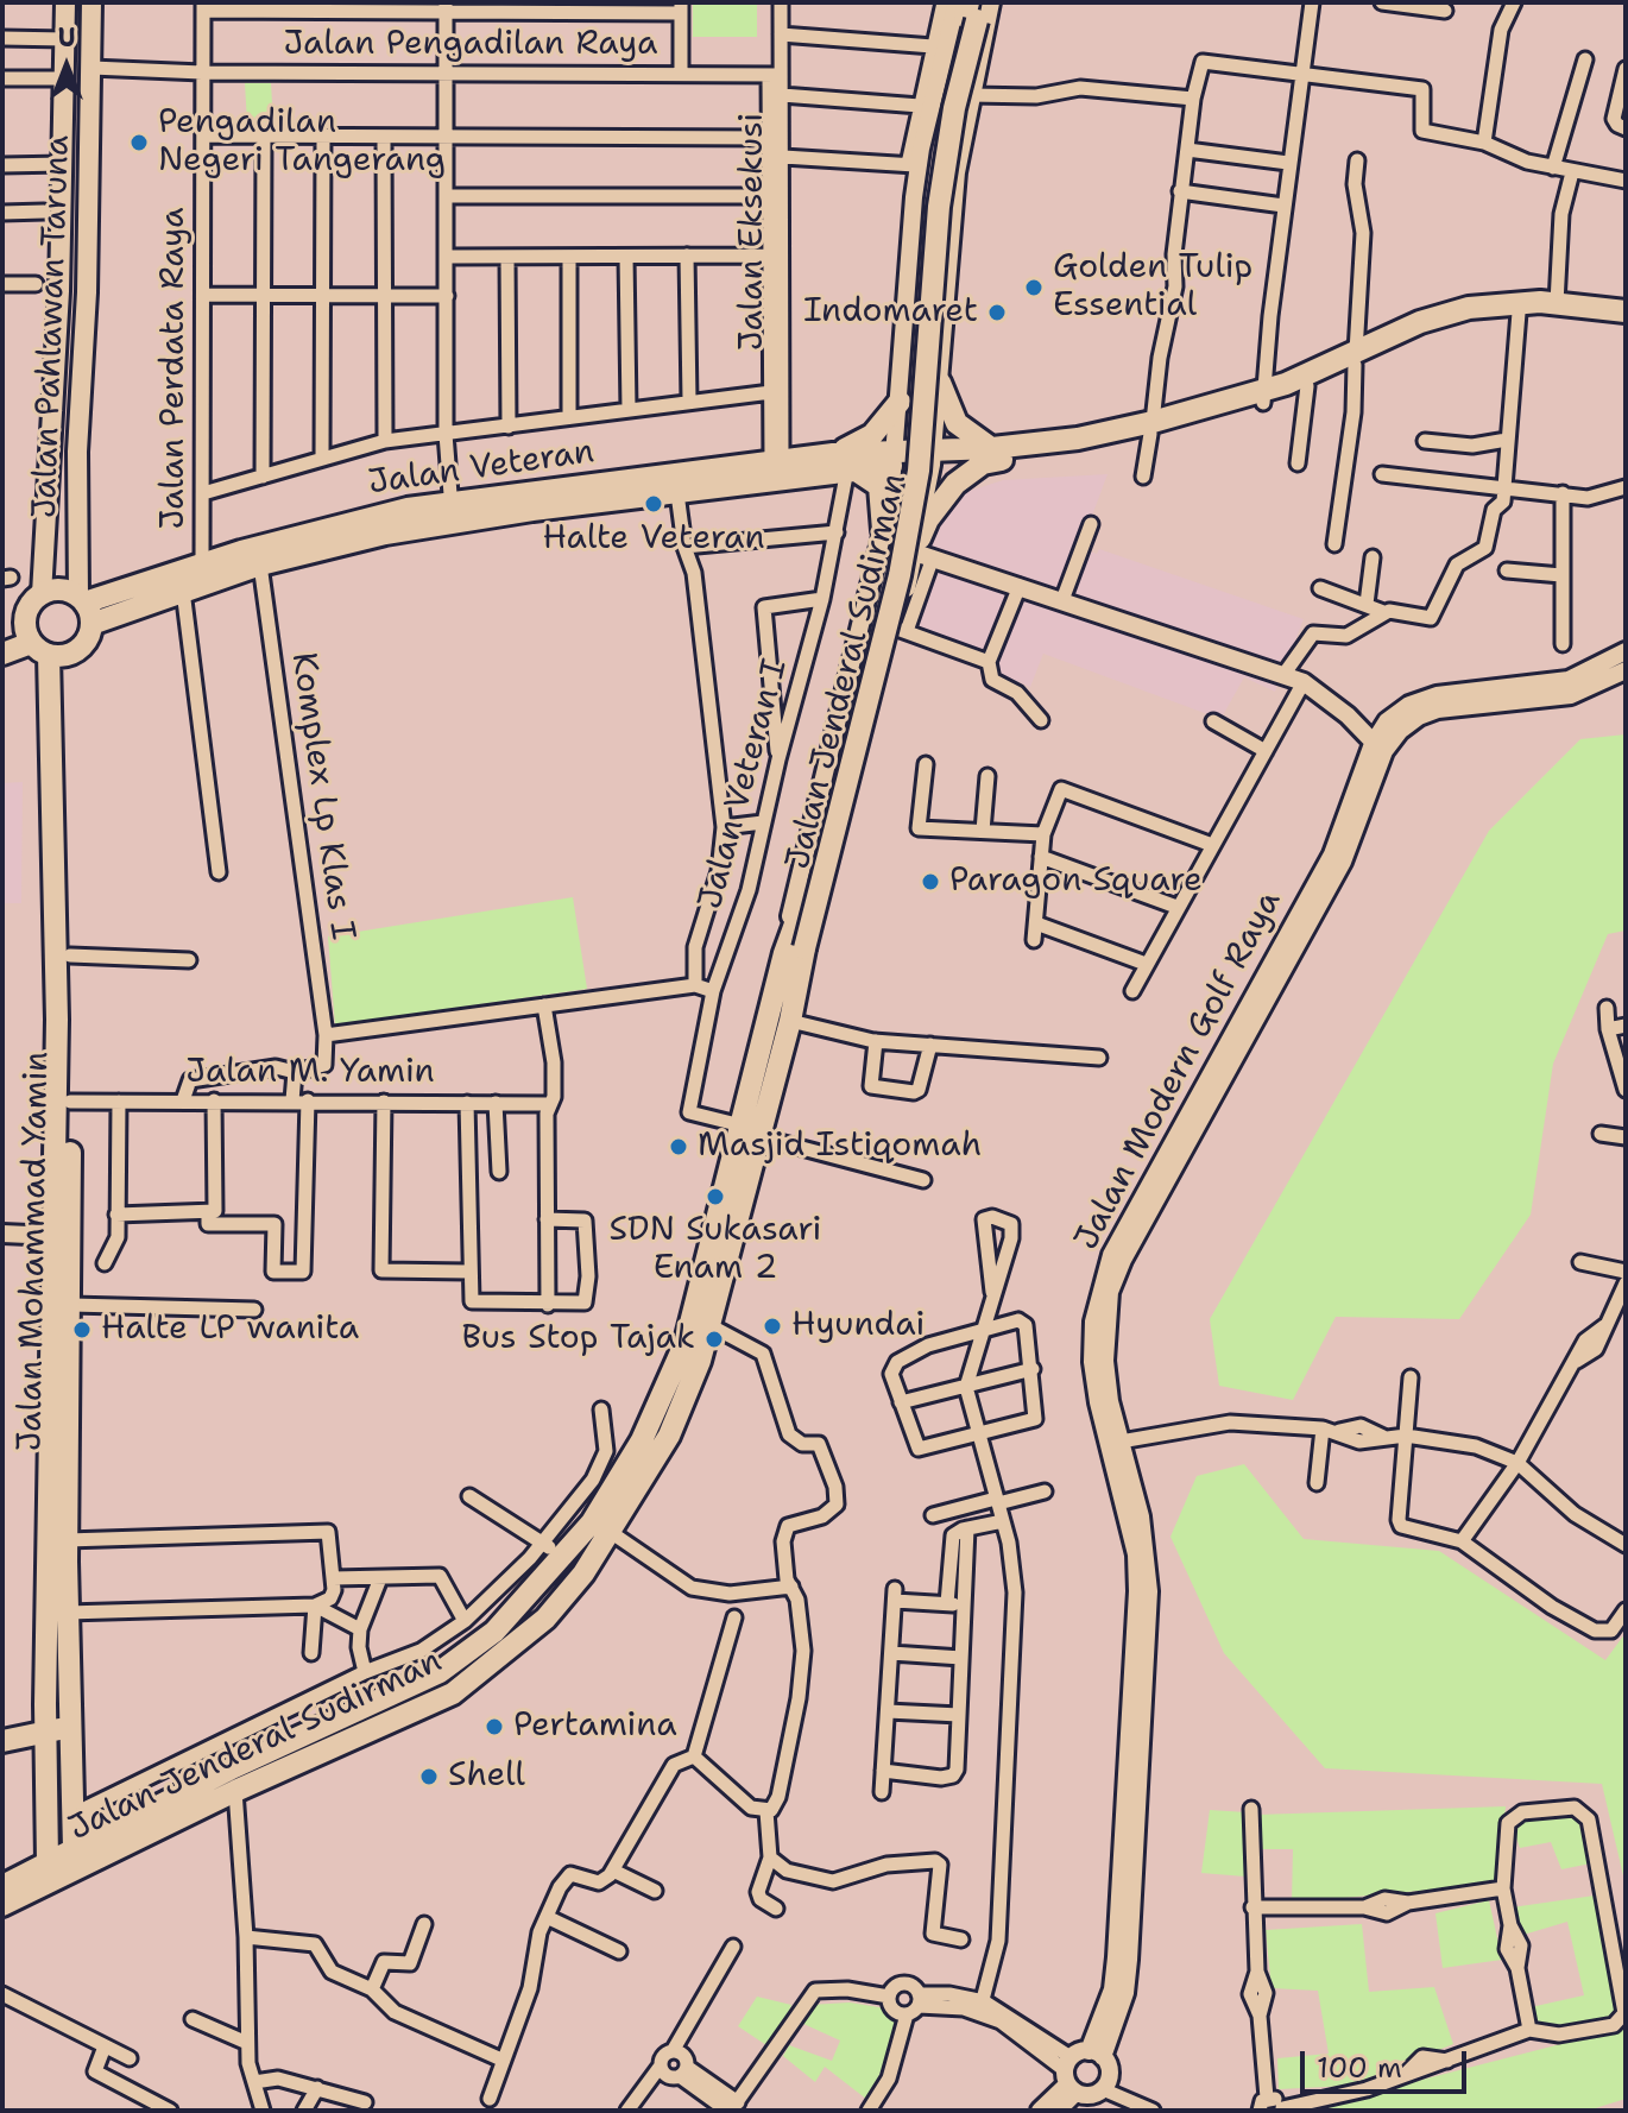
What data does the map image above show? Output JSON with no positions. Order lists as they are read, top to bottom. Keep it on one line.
{"streets":{"main road":["Jalan Pahlawan Taruna","Jalan Veteran","Jalan Jenderal Sudirman","Jalan Mohammad Yamin"],"street":["Jalan Pengadilan Raya","Jalan Eksekusi","Jalan Perdata Raya","Jalan Veteran I","Komplex Lp Klas I","Jalan Modern Golf Raya","Jalan M. Yamin"]},"crossings":[["Jalan Pengadilan Raya","Jalan Eksekusi"],["Jalan Pengadilan Raya","Jalan Pahlawan Taruna"],["Jalan Pengadilan Raya","Jalan Perdata Raya"],["Jalan Eksekusi","Jalan Veteran"],["Jalan Pahlawan Taruna","Jalan Veteran"],["Jalan Pahlawan Taruna","Jalan Mohammad Yamin"],["Jalan Perdata Raya","Jalan Veteran"],["Jalan Veteran","Jalan Jenderal Sudirman"],["Jalan Veteran","Jalan Veteran I"],["Jalan Veteran","Komplex Lp Klas I"],["Jalan Veteran","Jalan Mohammad Yamin"],["Jalan Jenderal Sudirman","Jalan Veteran I"],["Jalan Jenderal Sudirman","Jalan Mohammad Yamin"],["Jalan M. Yamin","Jalan Mohammad Yamin"]],"places":["Pengadilan Negeri Tangerang","Golden Tulip Essential","Indomaret","Halte Veteran","Paragon Square","Masjid Istiqomah","SDN Sukasari Enam 2","Hyundai","Halte LP wanita","Bus Stop Tajak","Pertamina","Shell"],"scale_bar":"100 m","north":"top"}
